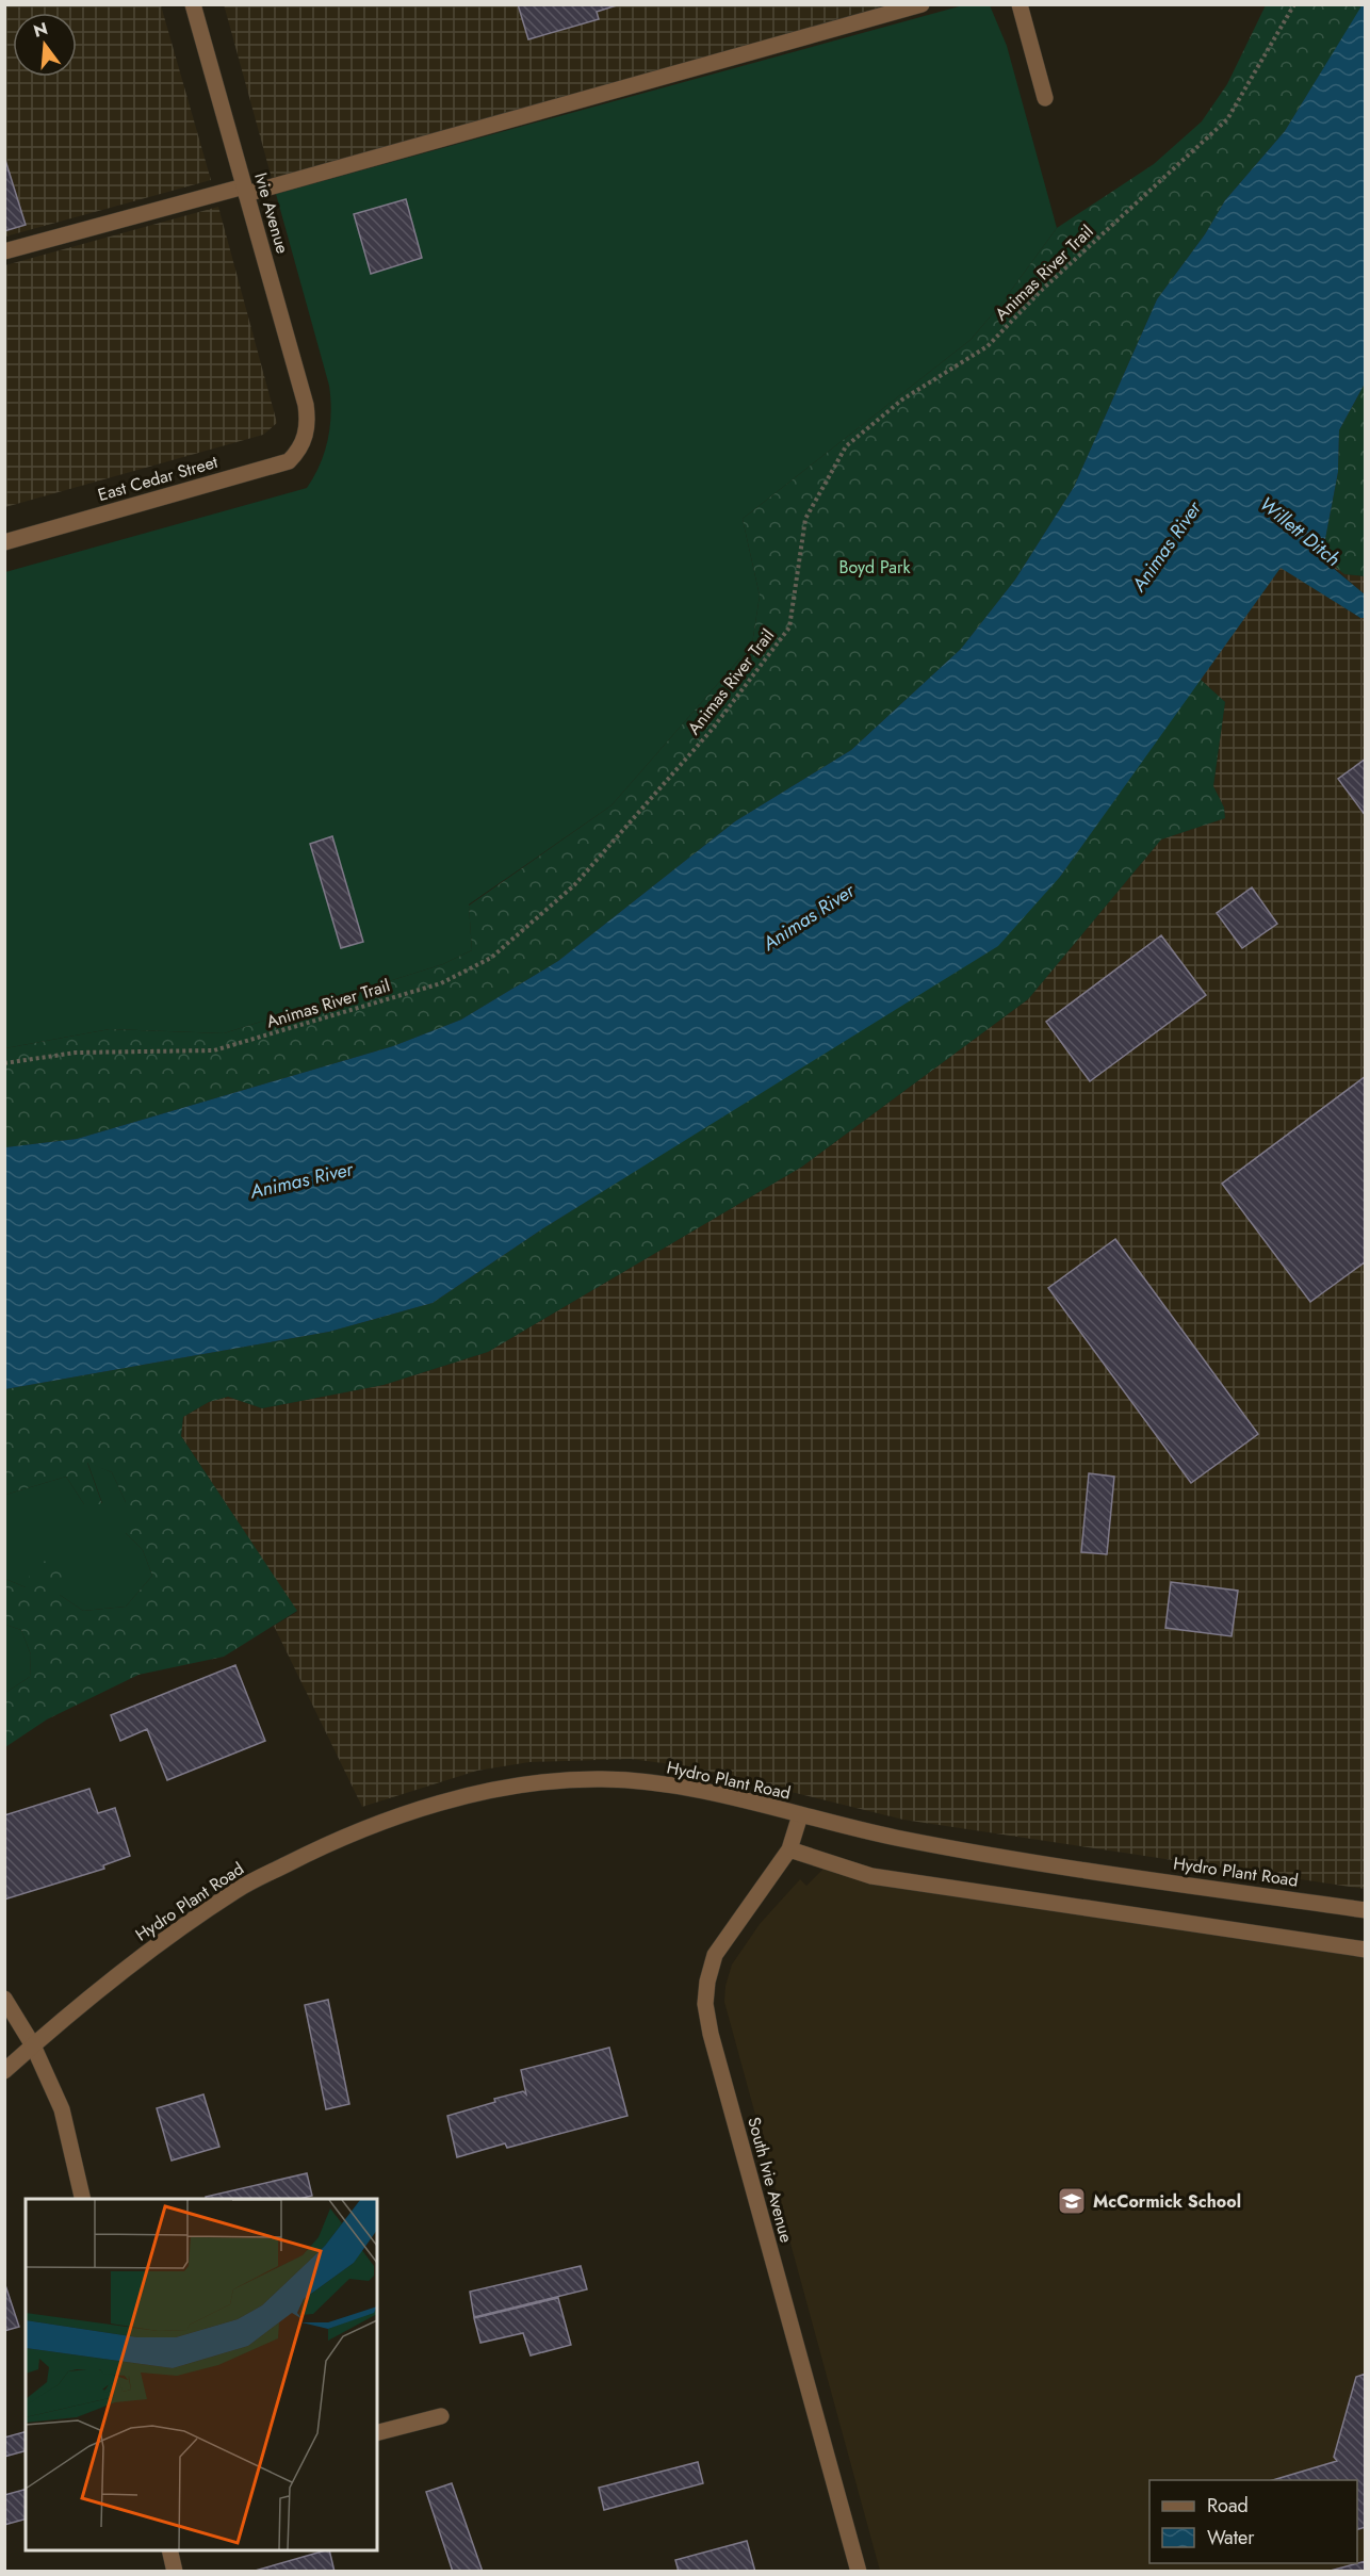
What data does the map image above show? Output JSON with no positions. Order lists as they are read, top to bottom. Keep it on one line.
{"streets":{"street":["Ivie Avenue","East Cedar Street","Hydro Plant Road","South Ivie Avenue"],"path":["Animas River Trail"]},"crossings":[["Ivie Avenue","East Cedar Street"],["Hydro Plant Road","South Ivie Avenue"]],"water":["Willett Ditch","Animas River"],"parks":["Boyd Park"],"places":{"school or university":["McCormick School"]},"legend":["Road","Water"],"north":"top"}
